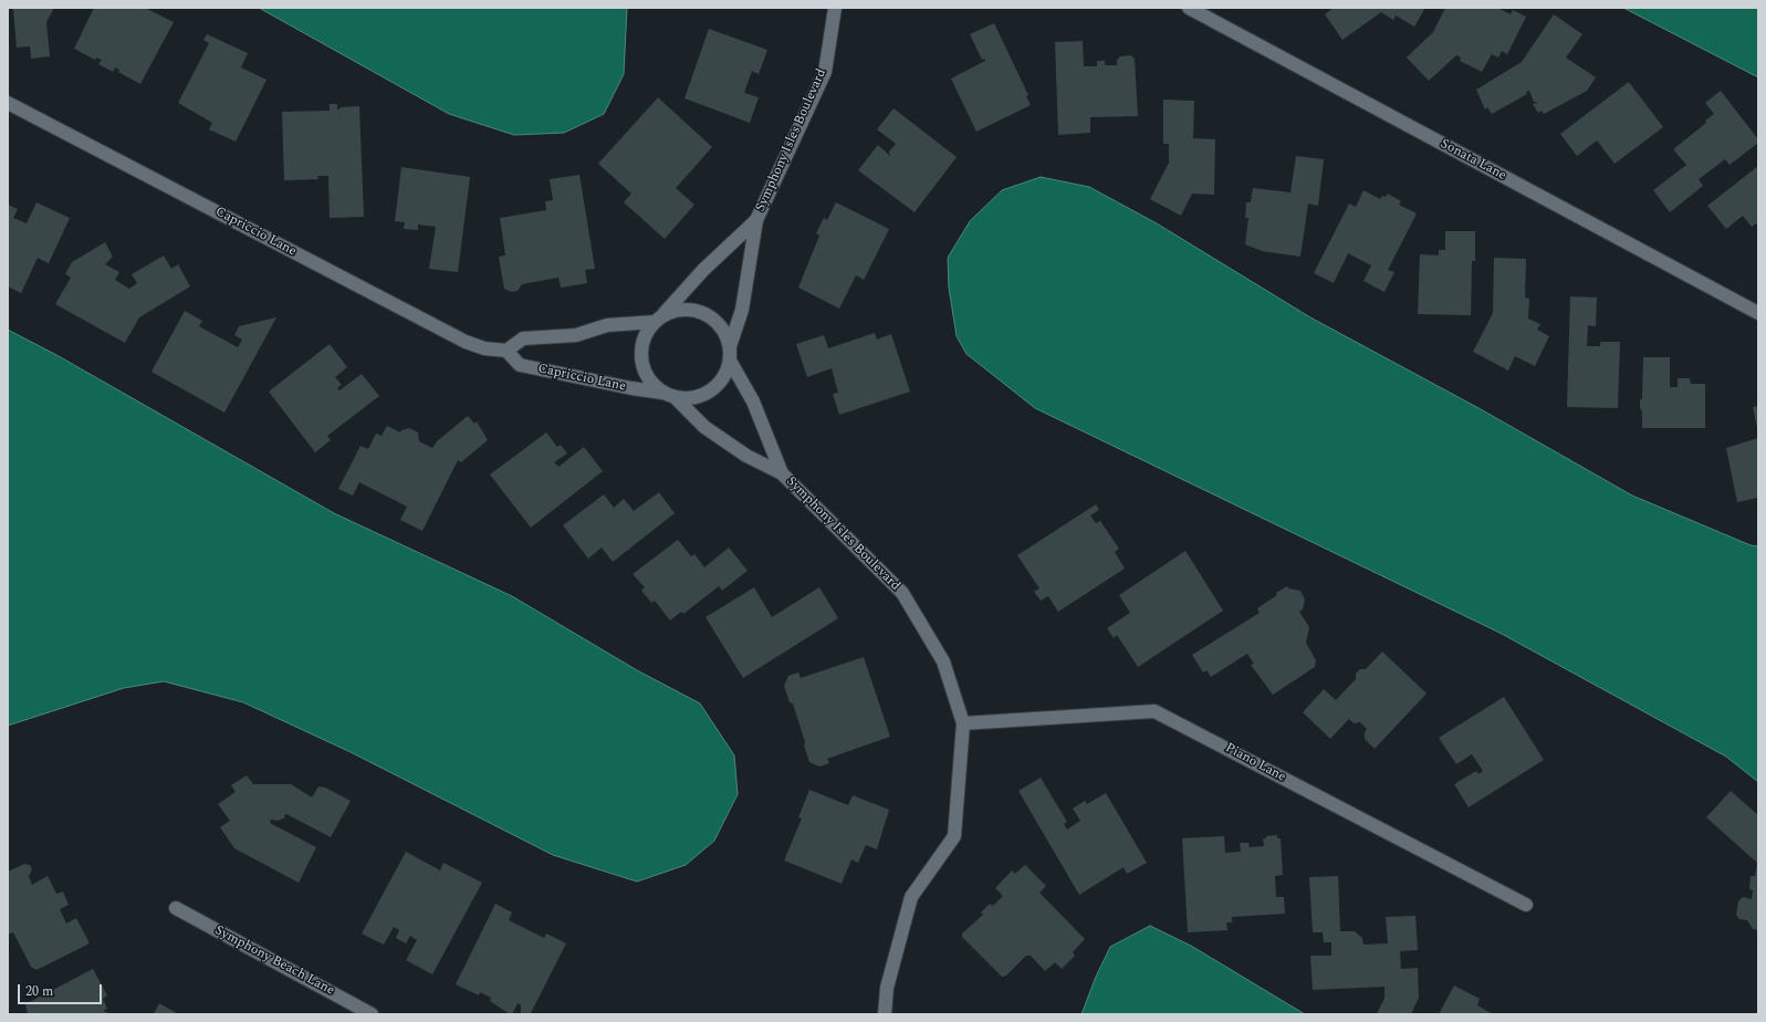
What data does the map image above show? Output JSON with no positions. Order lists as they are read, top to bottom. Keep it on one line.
{"streets":{"street":["Symphony Isles Boulevard","Sonata Lane","Capriccio Lane","Piano Lane","Symphony Beach Lane"]},"crossings":[["Symphony Isles Boulevard","Piano Lane"]],"scale_bar":"20 m"}
